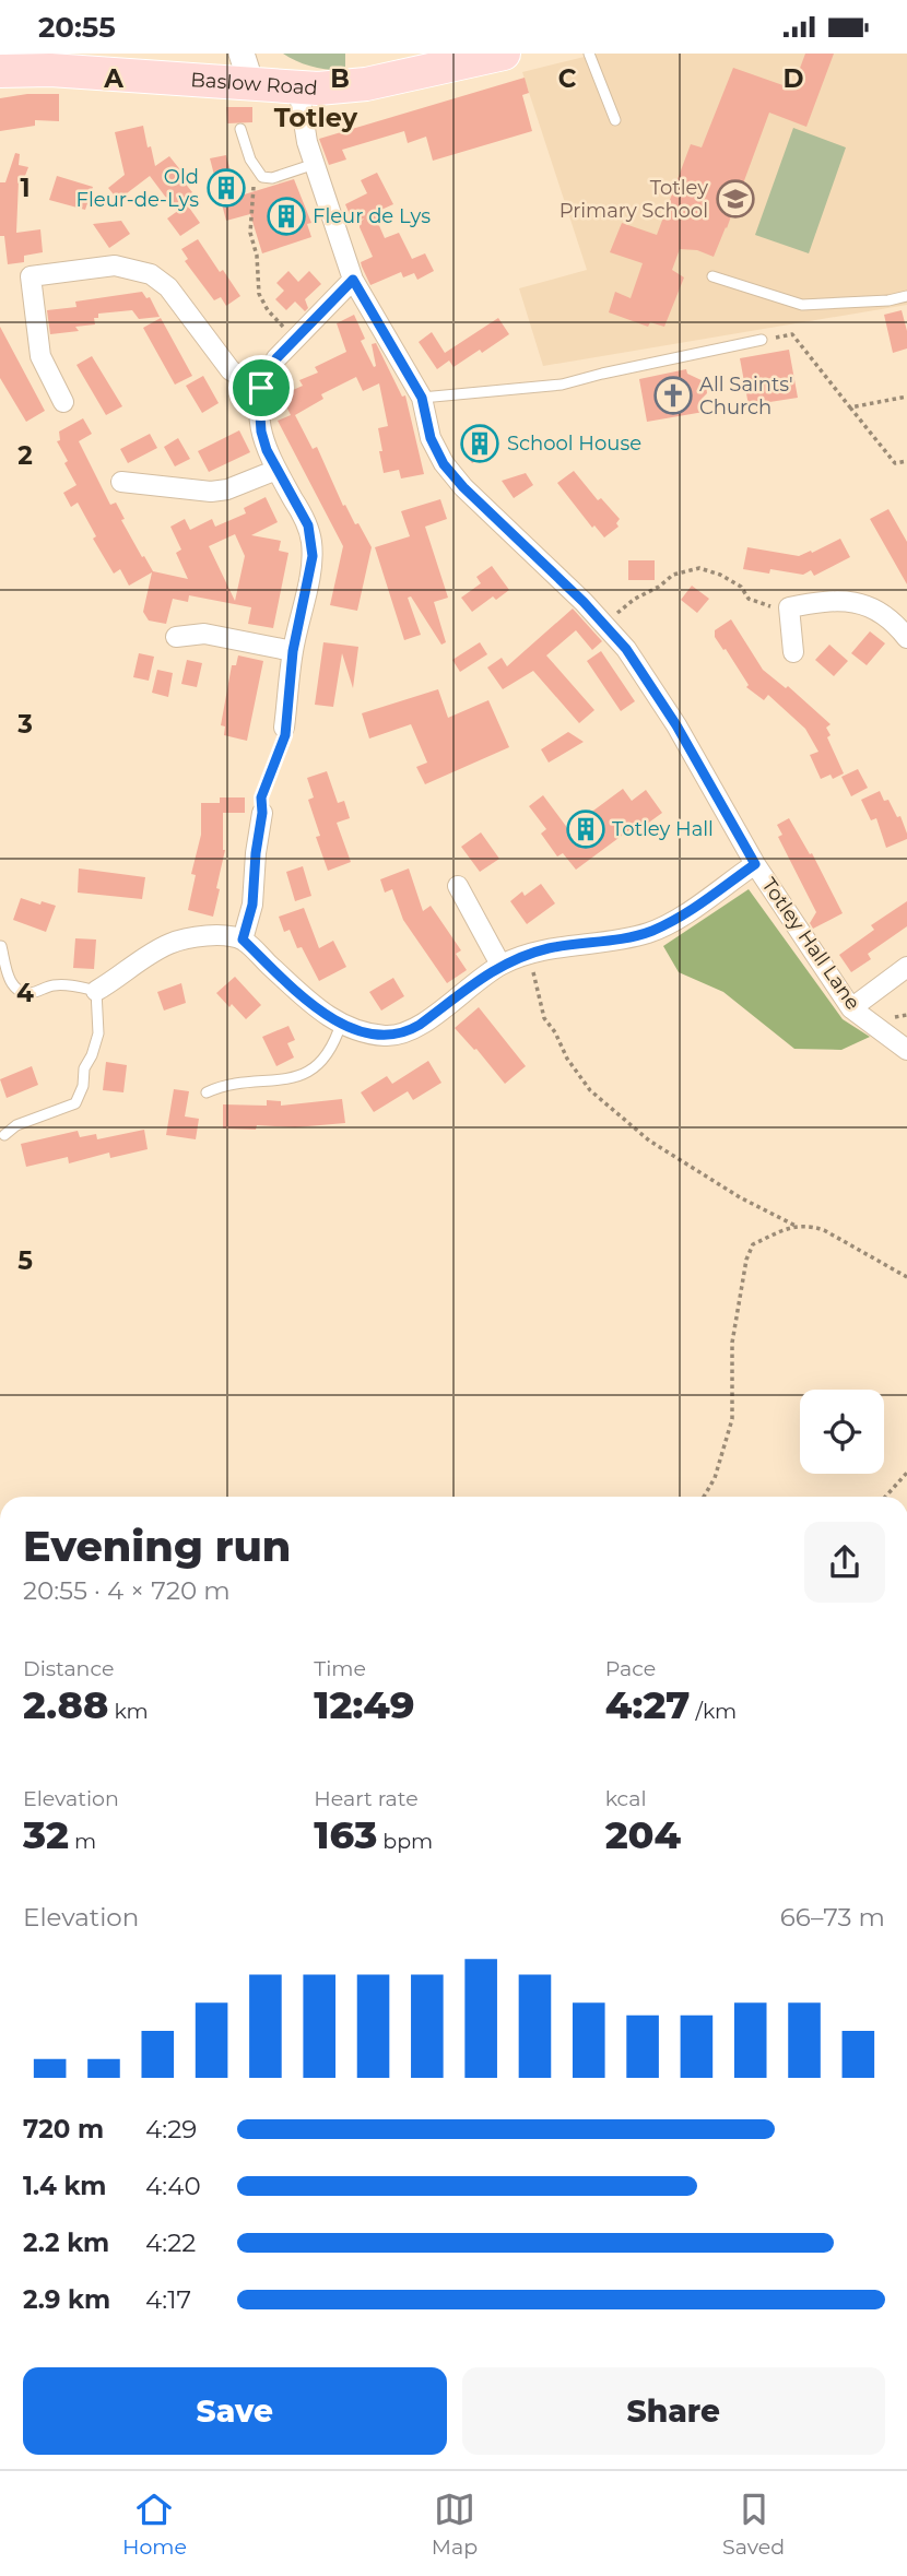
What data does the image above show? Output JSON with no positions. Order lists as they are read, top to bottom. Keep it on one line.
{"streets":{"main road":["Baslow Road"],"street":["Totley Hall Lane"]},"crossings":[["Baslow Road","Totley Hall Lane"]],"districts":["Totley"],"places":{"building":["Old Fleur-de-Lys","Fleur de Lys","School House","Totley Hall"],"school or university":["Totley Primary School"],"church":["All Saints' Church"]},"page":{"status":"20:55","heading":["Evening run","20:55 · 4 × 720 m"],"stats":[["Distance","2.88 km"],["Time","12:49"],["Pace","4:27 /km"],["Elevation","32 m"],["Heart rate","163 bpm"],["kcal","204"]],"chart":["Elevation","66–73 m"],"list":[{"name":"720 m","note":"4:29"},{"name":"1.4 km","note":"4:40"},{"name":"2.2 km","note":"4:22"},{"name":"2.9 km","note":"4:17"}],"buttons":["Save","Share"],"tabs":["Home","Map","Saved"]},"grid":{"columns":["A","B","C","D"],"rows":["1","2","3","4","5"]}}
